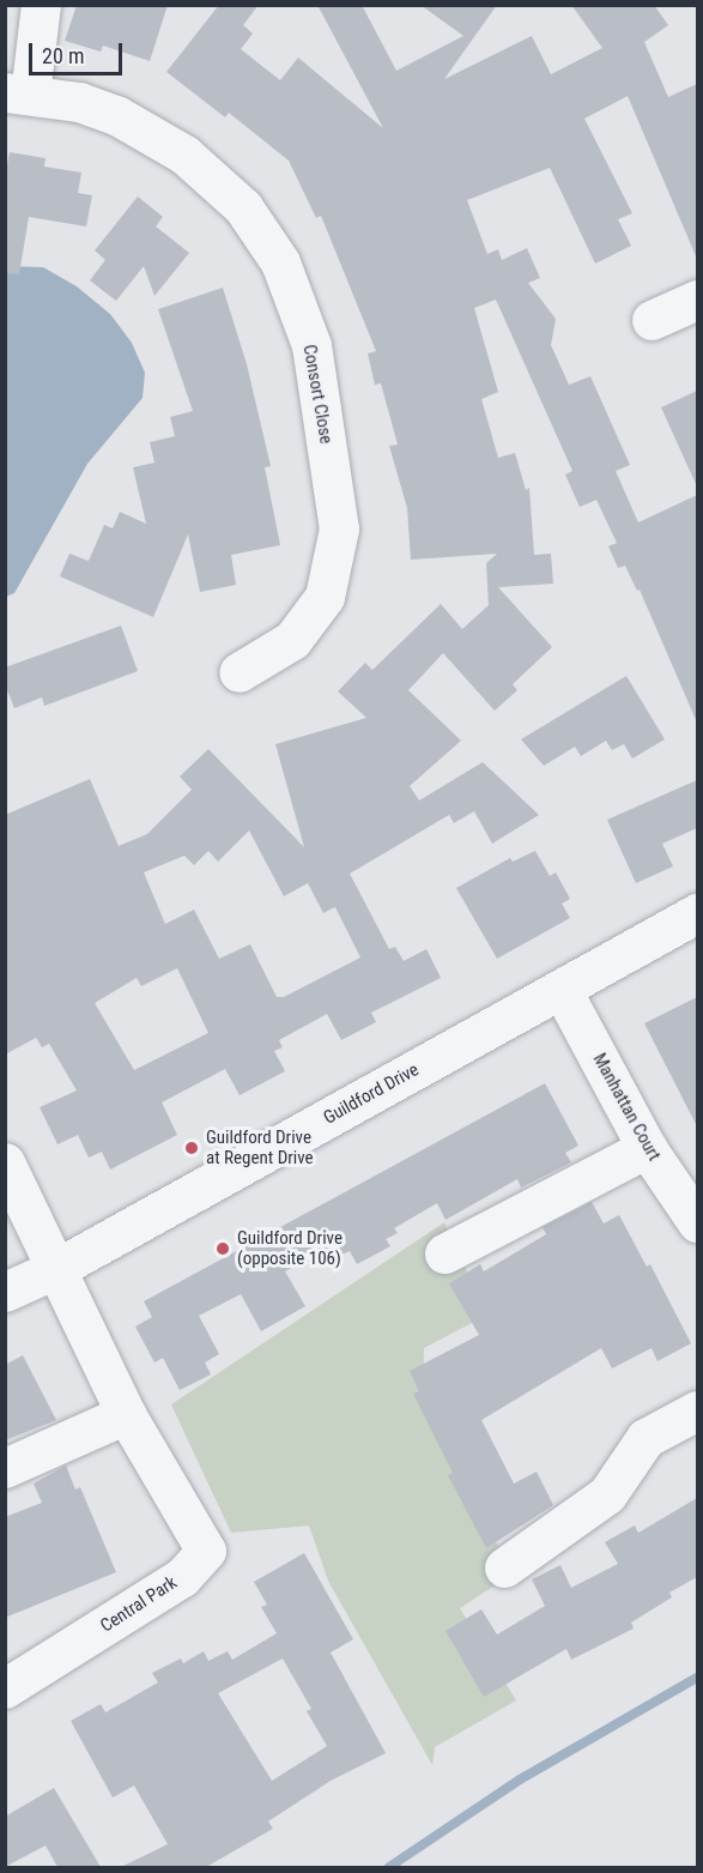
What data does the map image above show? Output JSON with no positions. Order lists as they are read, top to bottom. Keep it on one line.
{"streets":{"street":["Consort Close","Guildford Drive","Manhattan Court","Central Park"]},"crossings":[["Guildford Drive","Manhattan Court"],["Guildford Drive","Central Park"]],"places":["Guildford Drive at Regent Drive","Guildford Drive (opposite 106)"],"scale_bar":"20 m"}
